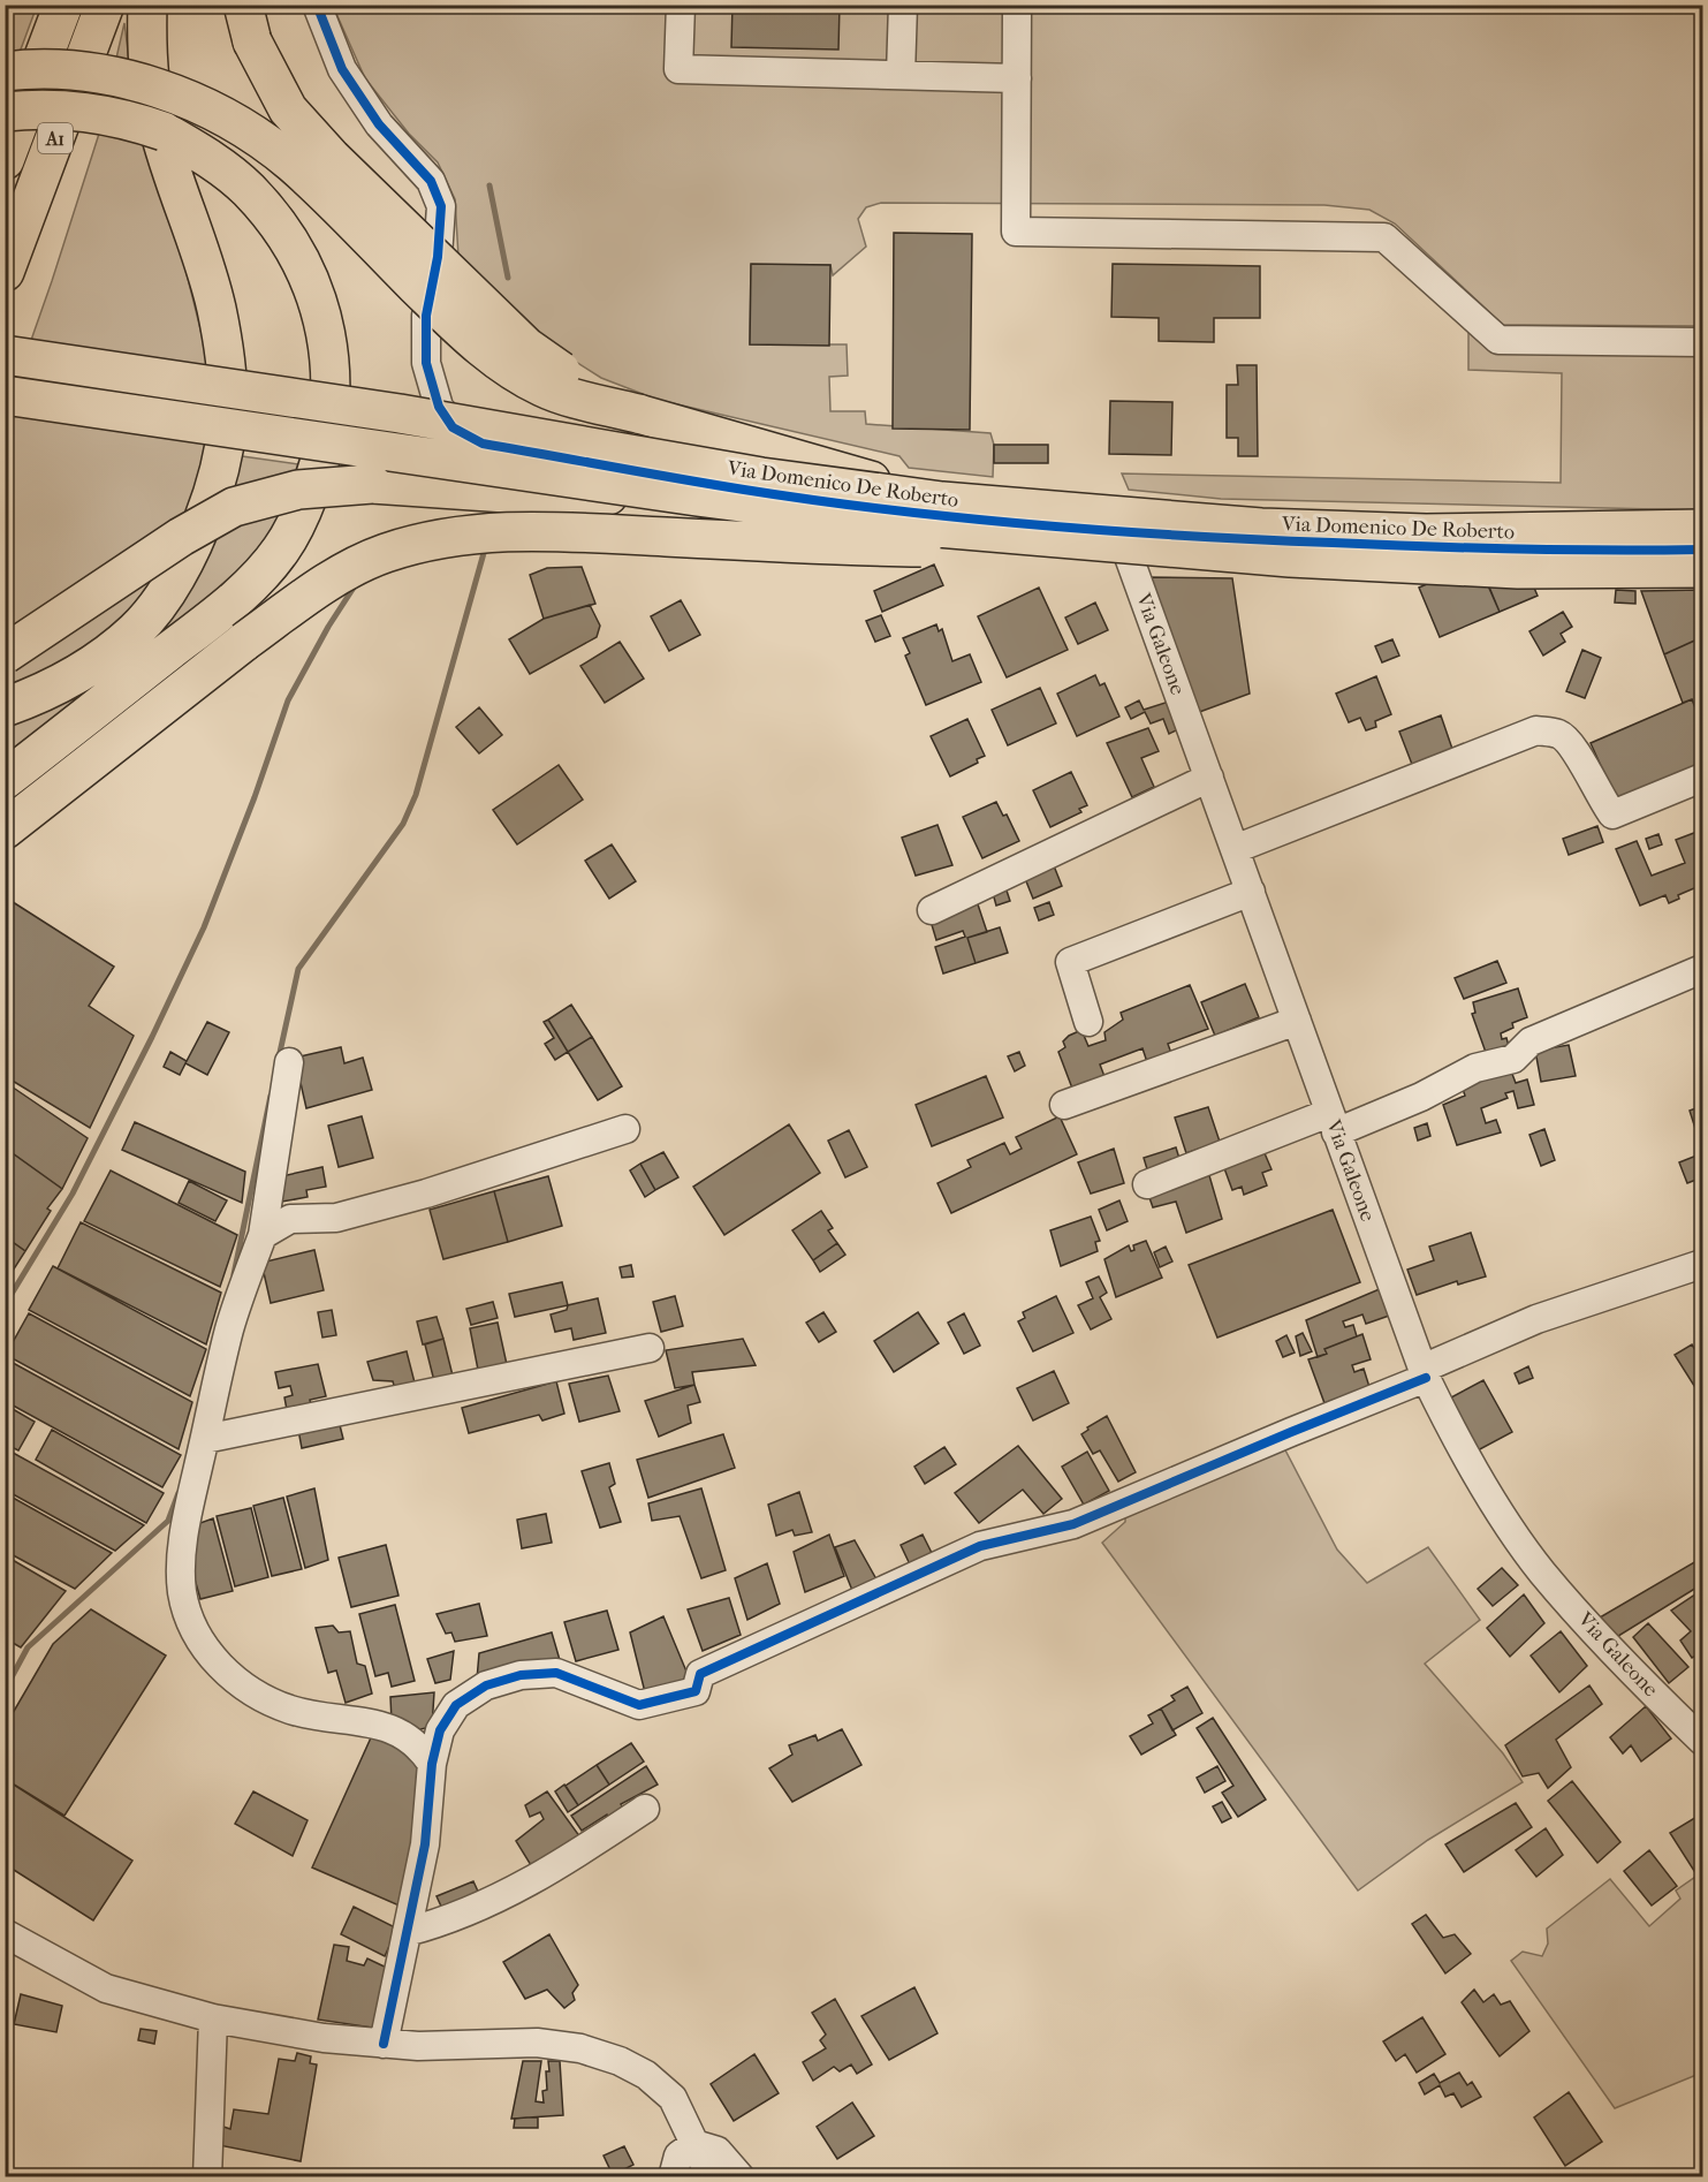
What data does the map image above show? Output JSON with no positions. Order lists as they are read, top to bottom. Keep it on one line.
{"streets":{"highway":["A1"],"street":["Via Domenico De Roberto","Via Galeone"]},"crossings":[["Via Domenico De Roberto","Via Galeone"]]}
